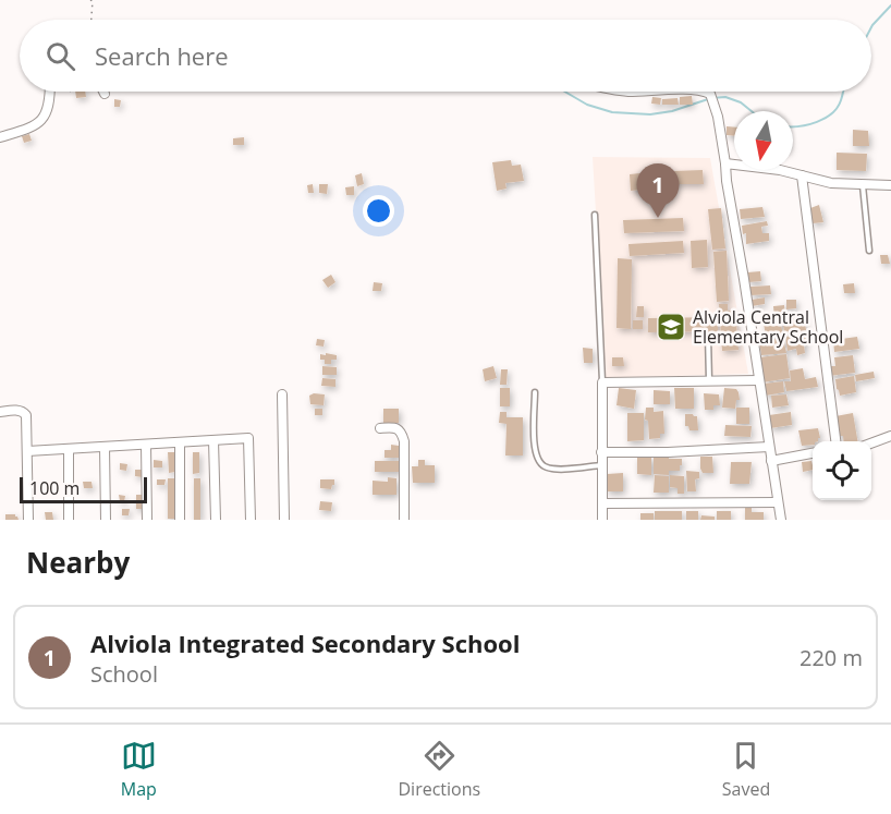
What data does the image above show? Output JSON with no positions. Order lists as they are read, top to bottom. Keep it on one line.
{"places":{"school or university":["Alviola Central Elementary School"]},"scale_bar":"100 m","north":"bottom","page":{"search":"Search here","pins":"1","scale":"100 m","heading":"Nearby","list":[{"mark":"1","name":"Alviola Integrated Secondary School","note":"School","value":"220 m"}],"nav":["Map","Directions","Saved"]}}
